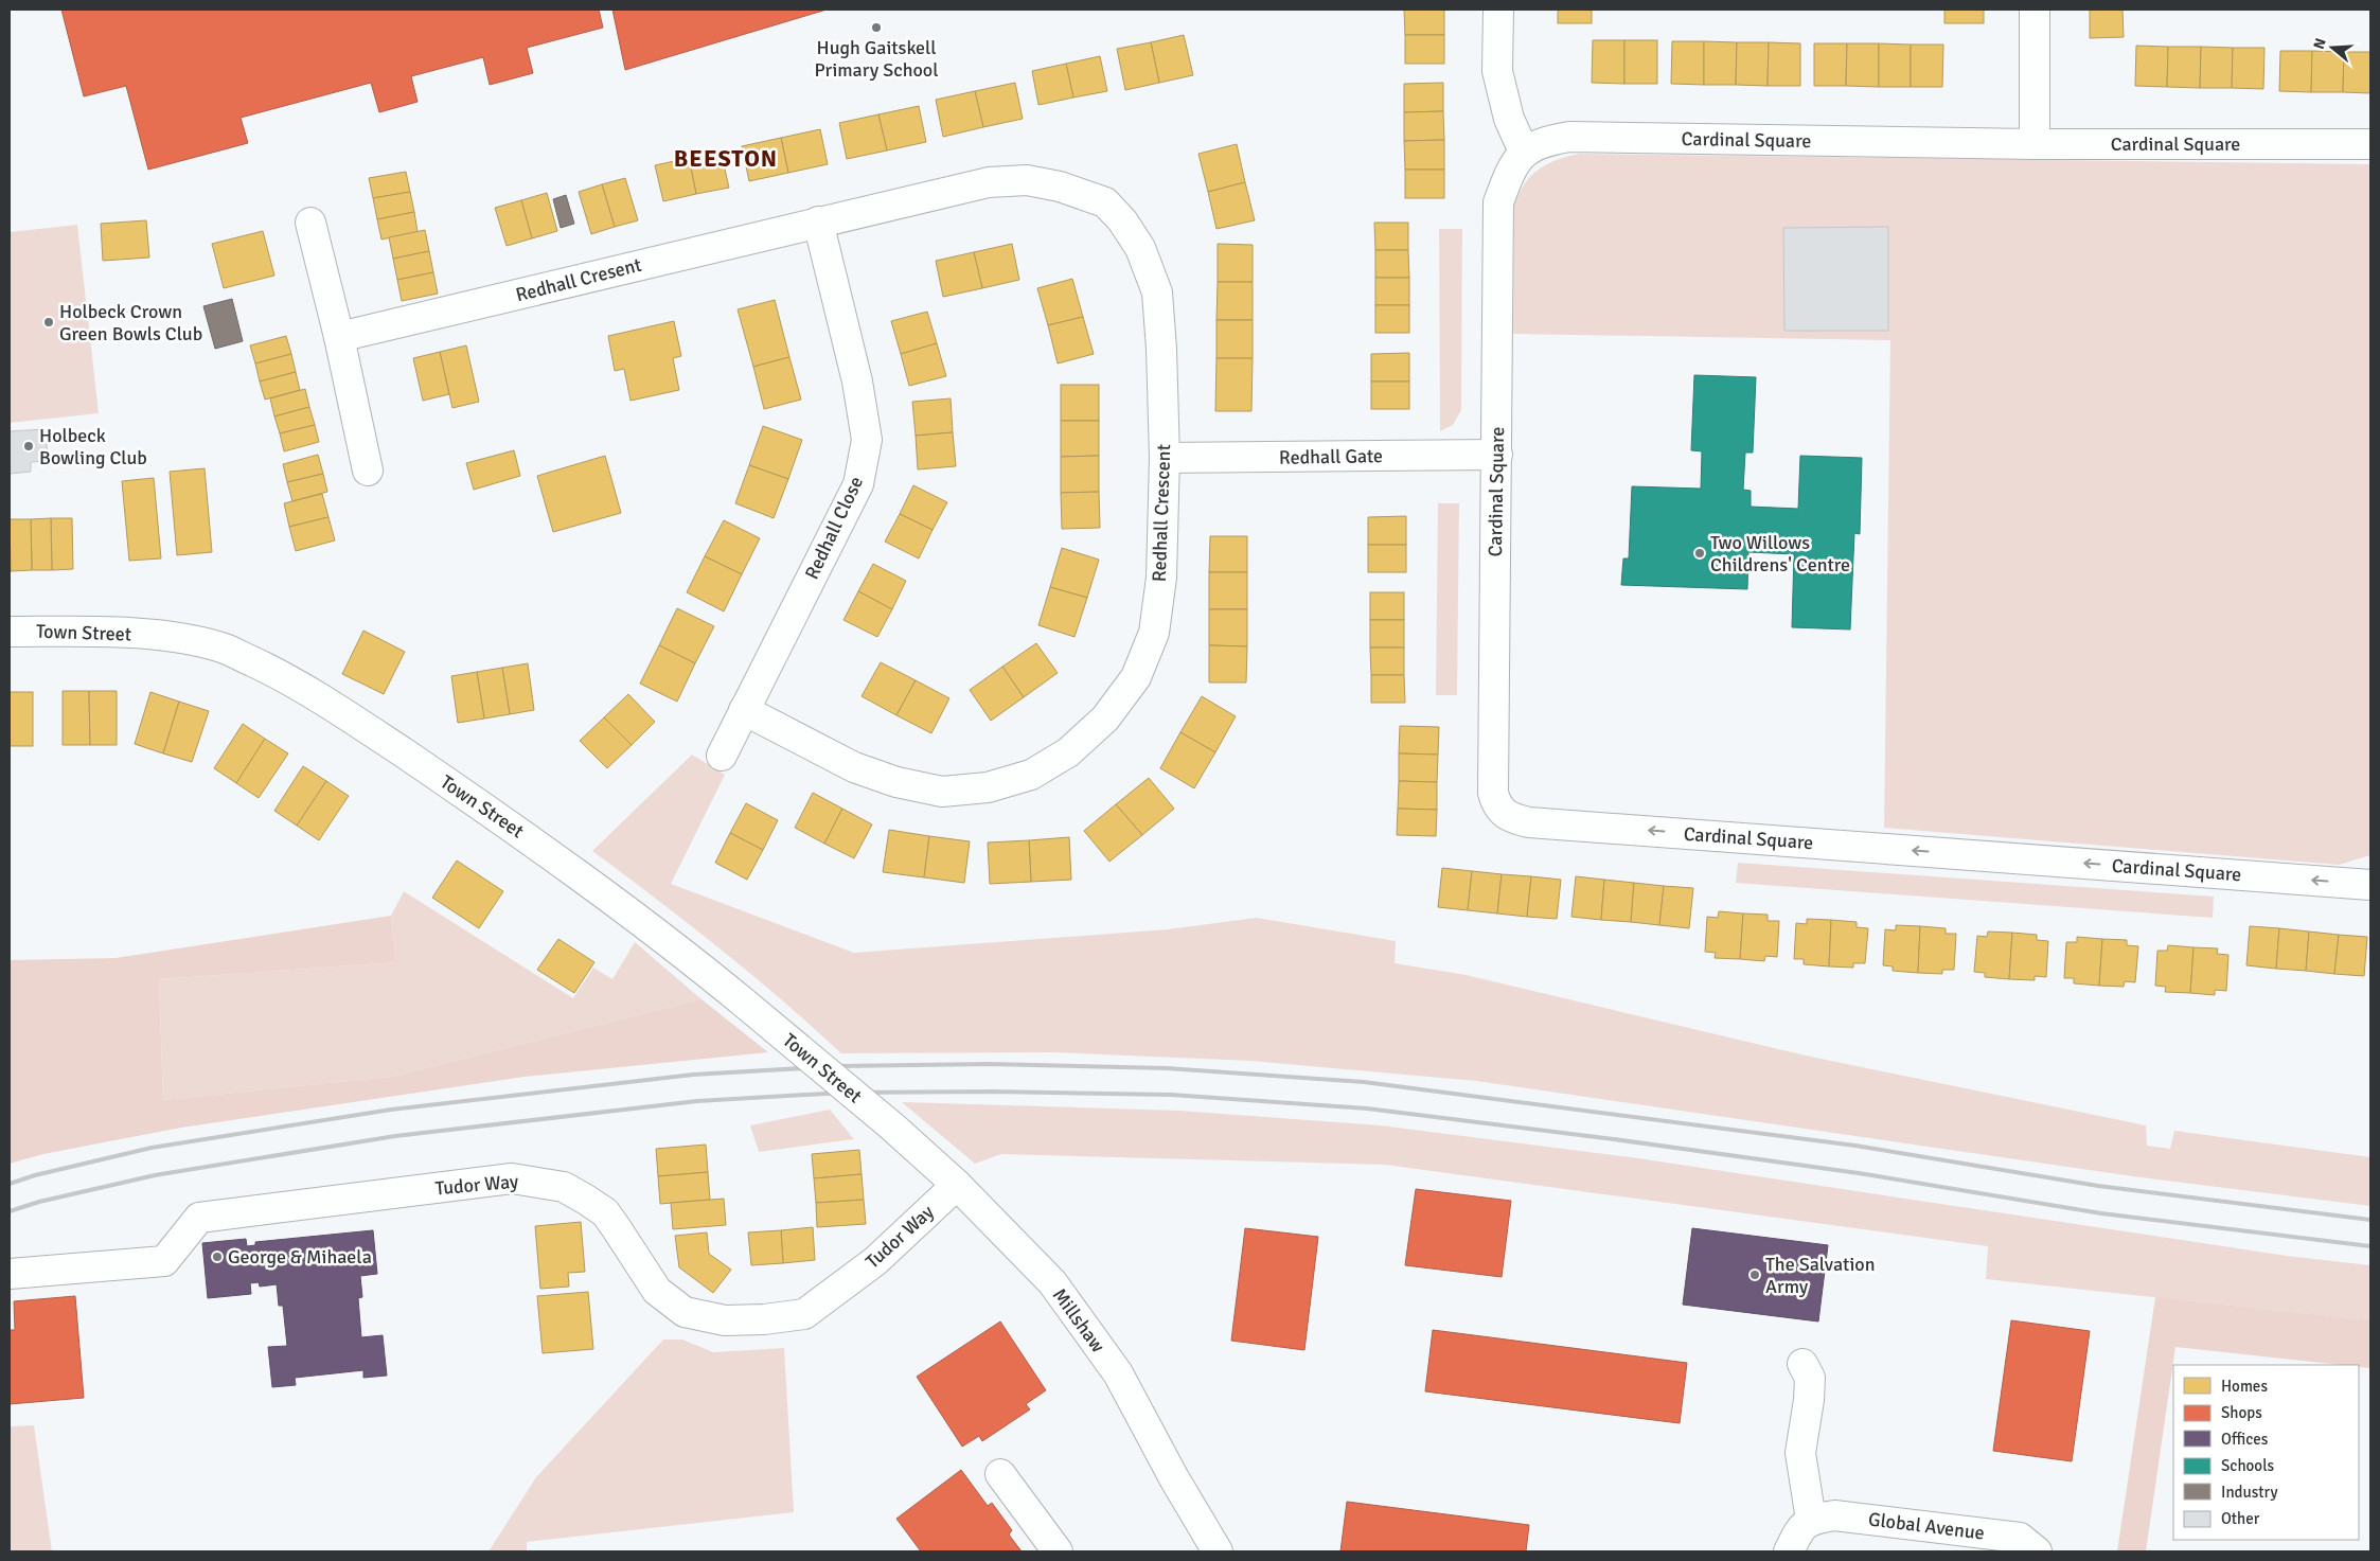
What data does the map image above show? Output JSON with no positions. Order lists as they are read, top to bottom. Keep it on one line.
{"streets":{"street":["Cardinal Square","Redhall Cresent","Redhall Gate","Redhall Crescent","Redhall Close","Town Street","Tudor Way","Millshaw","Global Avenue"]},"crossings":[["Cardinal Square","Redhall Gate"],["Redhall Cresent","Redhall Crescent"],["Redhall Cresent","Redhall Close"],["Redhall Gate","Redhall Crescent"],["Redhall Crescent","Redhall Close"],["Town Street","Millshaw"],["Tudor Way","Millshaw"]],"districts":["BEESTON"],"places":["Hugh Gaitskell Primary School","Holbeck Crown Green Bowls Club","Holbeck Bowling Club","Two Willows Childrens' Centre","George & Mihaela","The Salvation Army"],"legend":["Homes","Shops","Offices","Schools","Industry","Other"],"north":"left"}
